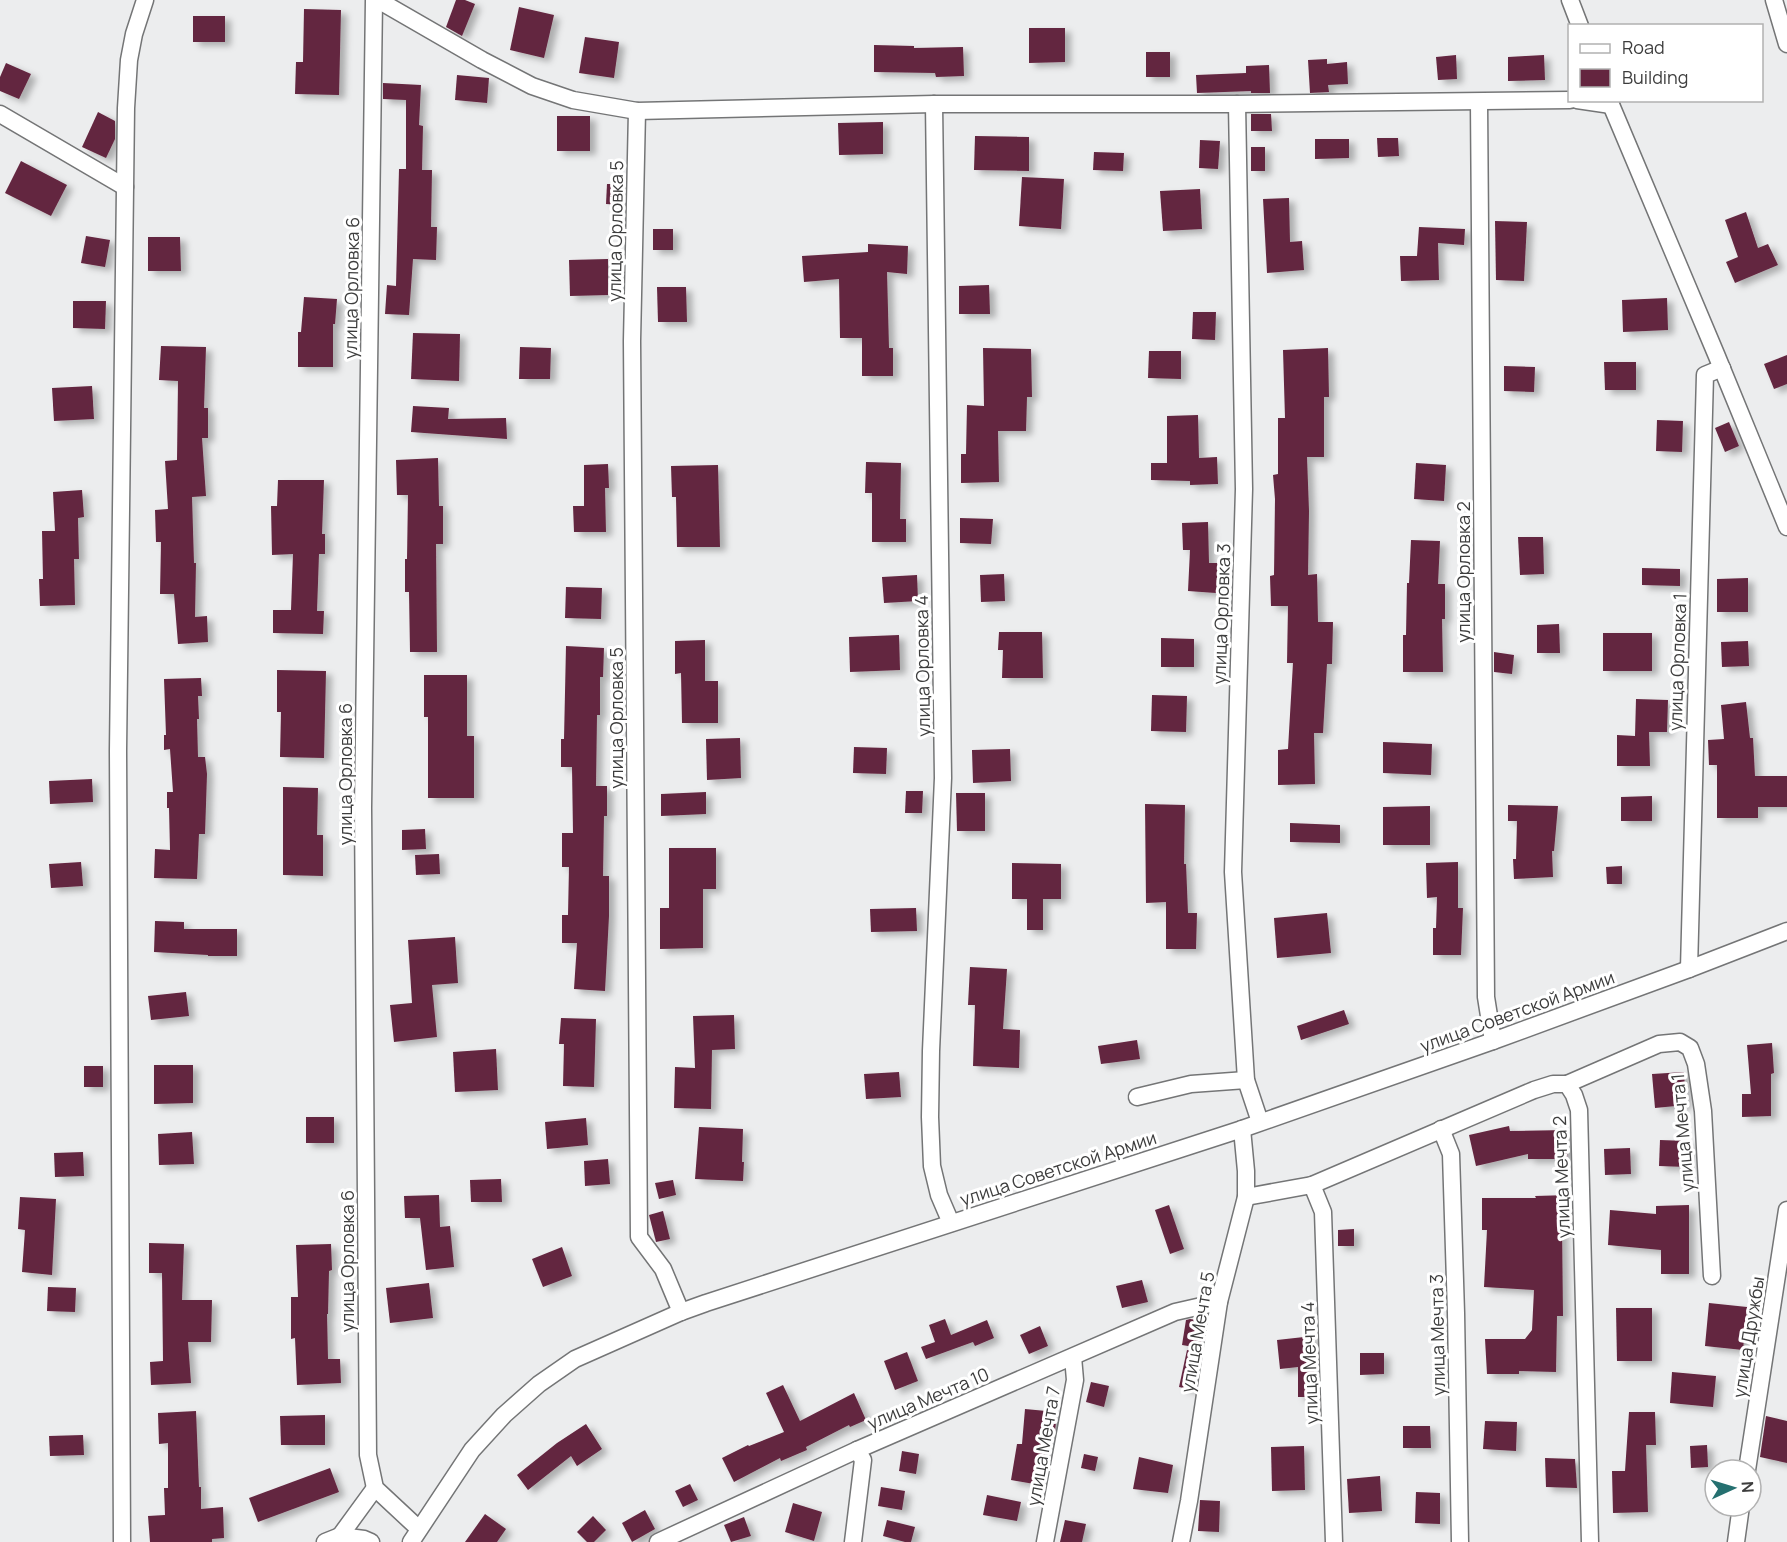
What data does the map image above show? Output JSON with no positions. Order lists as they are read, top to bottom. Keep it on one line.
{"streets":{"street":["улица Орловка 5","улица Орловка 6","улица Орловка 2","улица Орловка 3","улица Орловка 1","улица Орловка 4","улица Советской Армии","улица Мечта 1","улица Мечта 2","улица Мечта 5","улица Мечта 3","улица Дружбы","улица Мечта 4","улица Мечта 10","улица Мечта 7"]},"crossings":[["улица Орловка 5","улица Советской Армии"],["улица Орловка 2","улица Советской Армии"],["улица Орловка 3","улица Советской Армии"],["улица Орловка 1","улица Советской Армии"],["улица Орловка 4","улица Советской Армии"],["улица Советской Армии","улица Мечта 5"],["улица Мечта 1","улица Мечта 2"],["улица Мечта 5","улица Мечта 10"],["улица Мечта 10","улица Мечта 7"]],"legend":["Road","Building"],"north":"right"}
